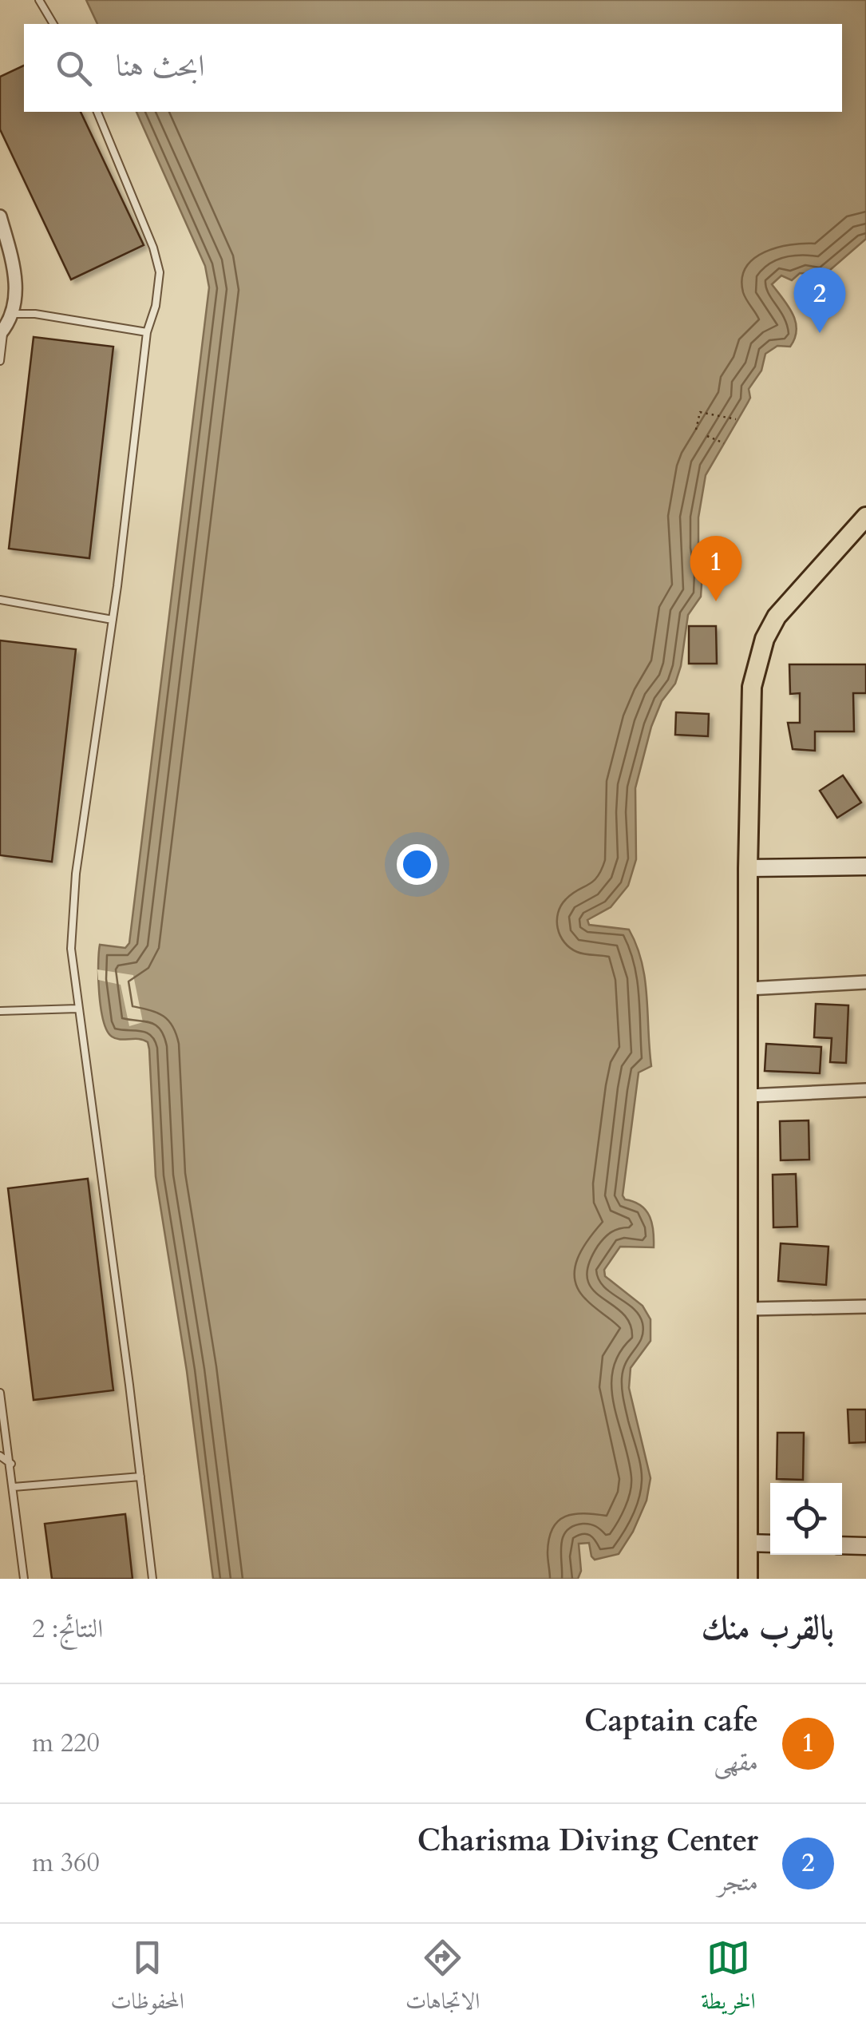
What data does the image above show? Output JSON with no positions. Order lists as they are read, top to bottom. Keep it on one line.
{"page":{"search":"ابحث هنا","pins":["2","1"],"heading":["بالقرب منك","النتائج: 2"],"list":[{"mark":"1","name":"Captain cafe","note":"مقهى","value":"220 m"},{"mark":"2","name":"Charisma Diving Center","note":"متجر","value":"360 m"}],"nav":["الخريطة","الاتجاهات","المحفوظات"]}}
